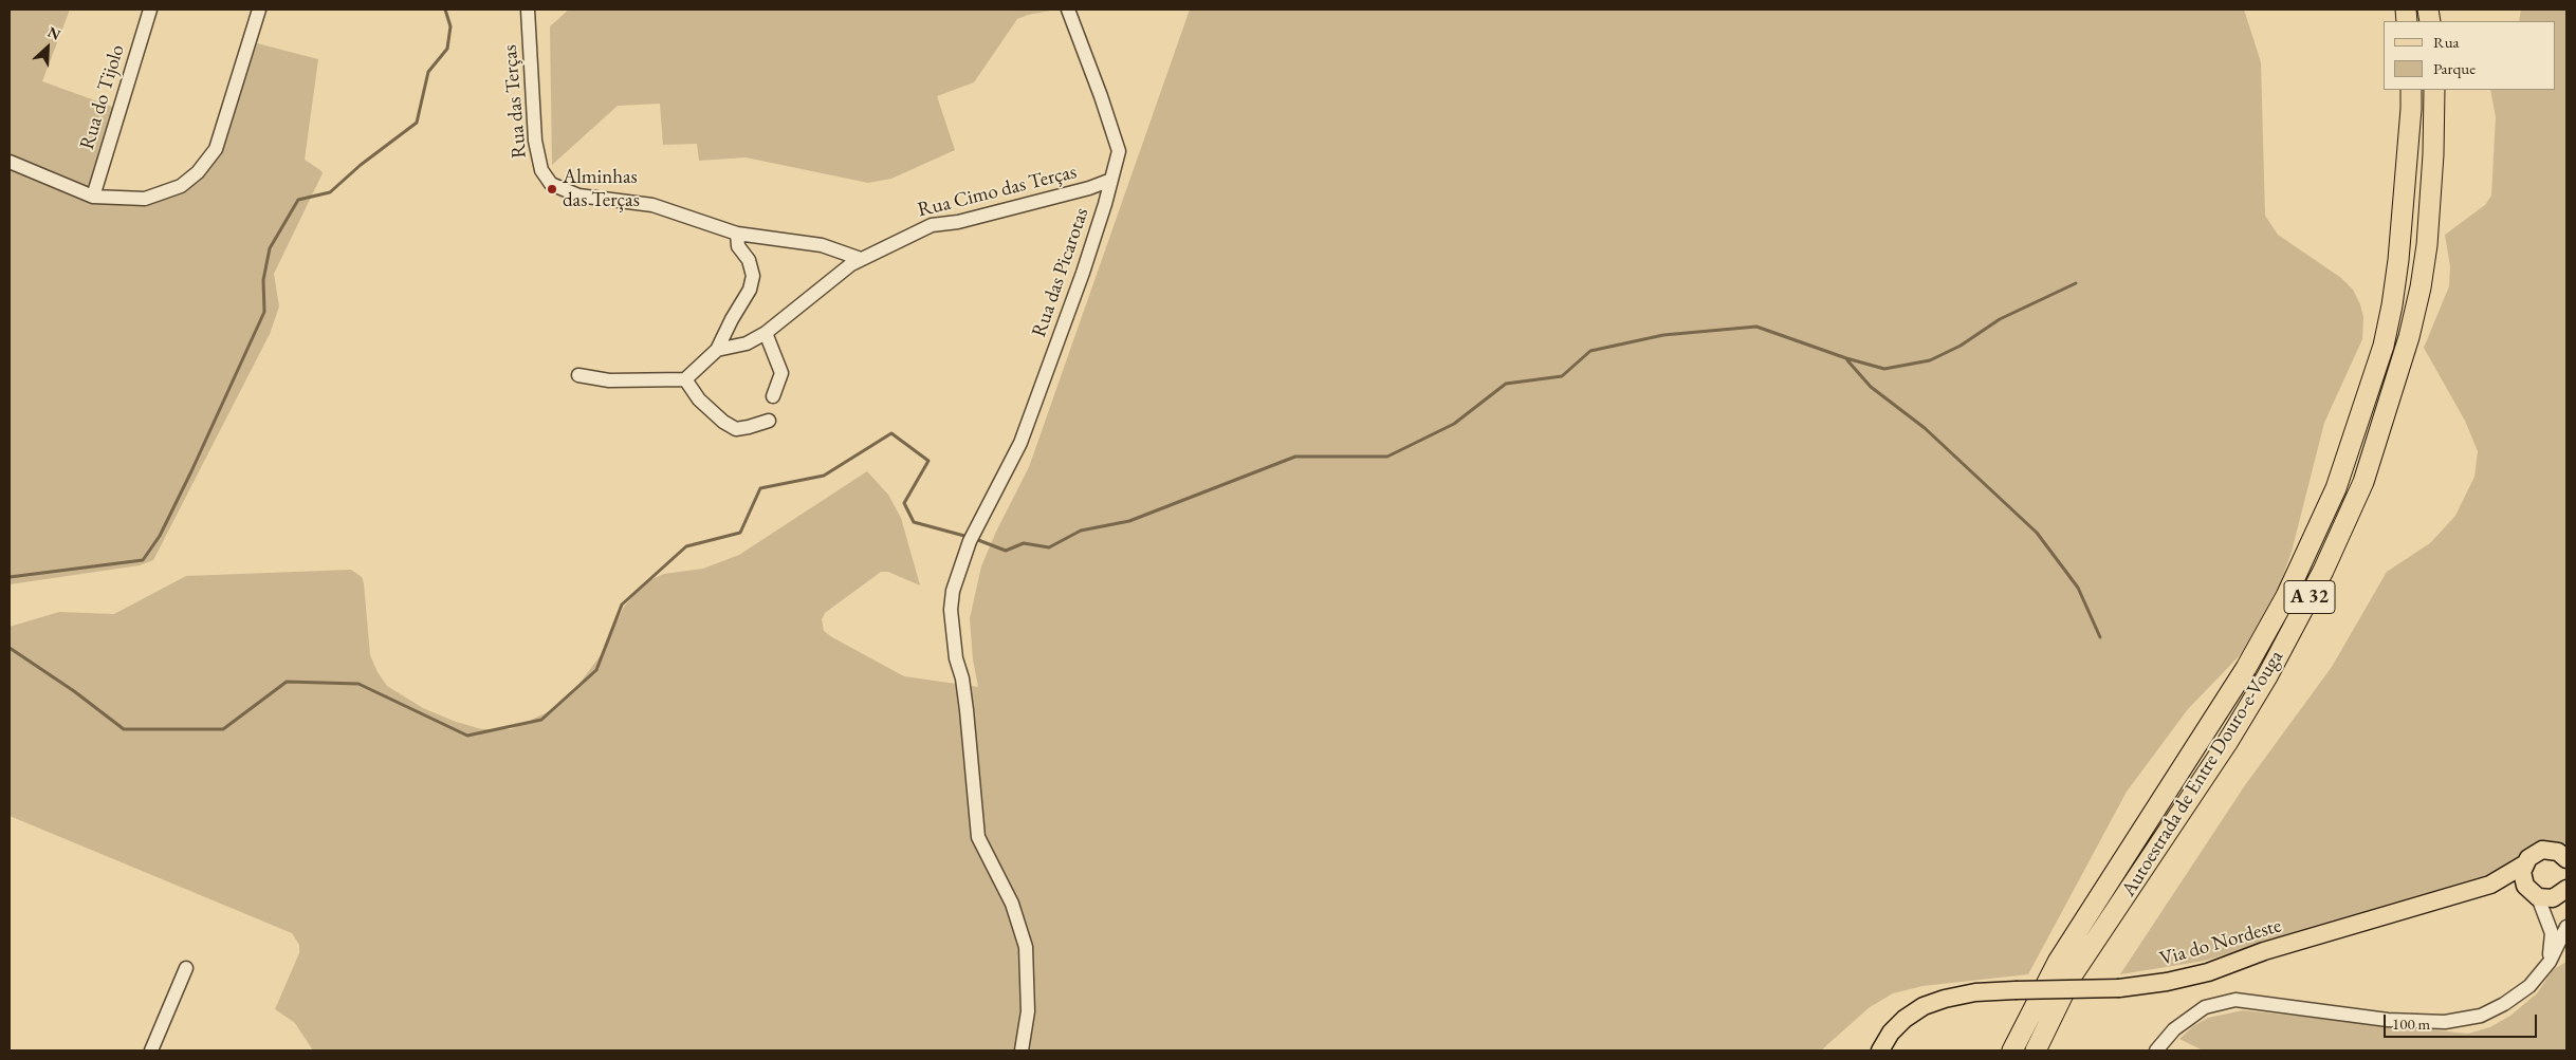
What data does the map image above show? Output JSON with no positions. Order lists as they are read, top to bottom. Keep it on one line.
{"streets":{"highway":["A 32","Autoestrada de Entre Douro-e-Vouga"],"main road":["Via do Nordeste"],"street":["Rua do Tijolo","Rua das Terças","Rua Cimo das Terças","Rua das Picarotas"]},"crossings":[["Rua das Terças","Rua Cimo das Terças"],["Rua Cimo das Terças","Rua das Picarotas"]],"places":["Alminhas das Terças"],"legend":["Rua","Parque"],"scale_bar":"100 m","north":"top right"}
